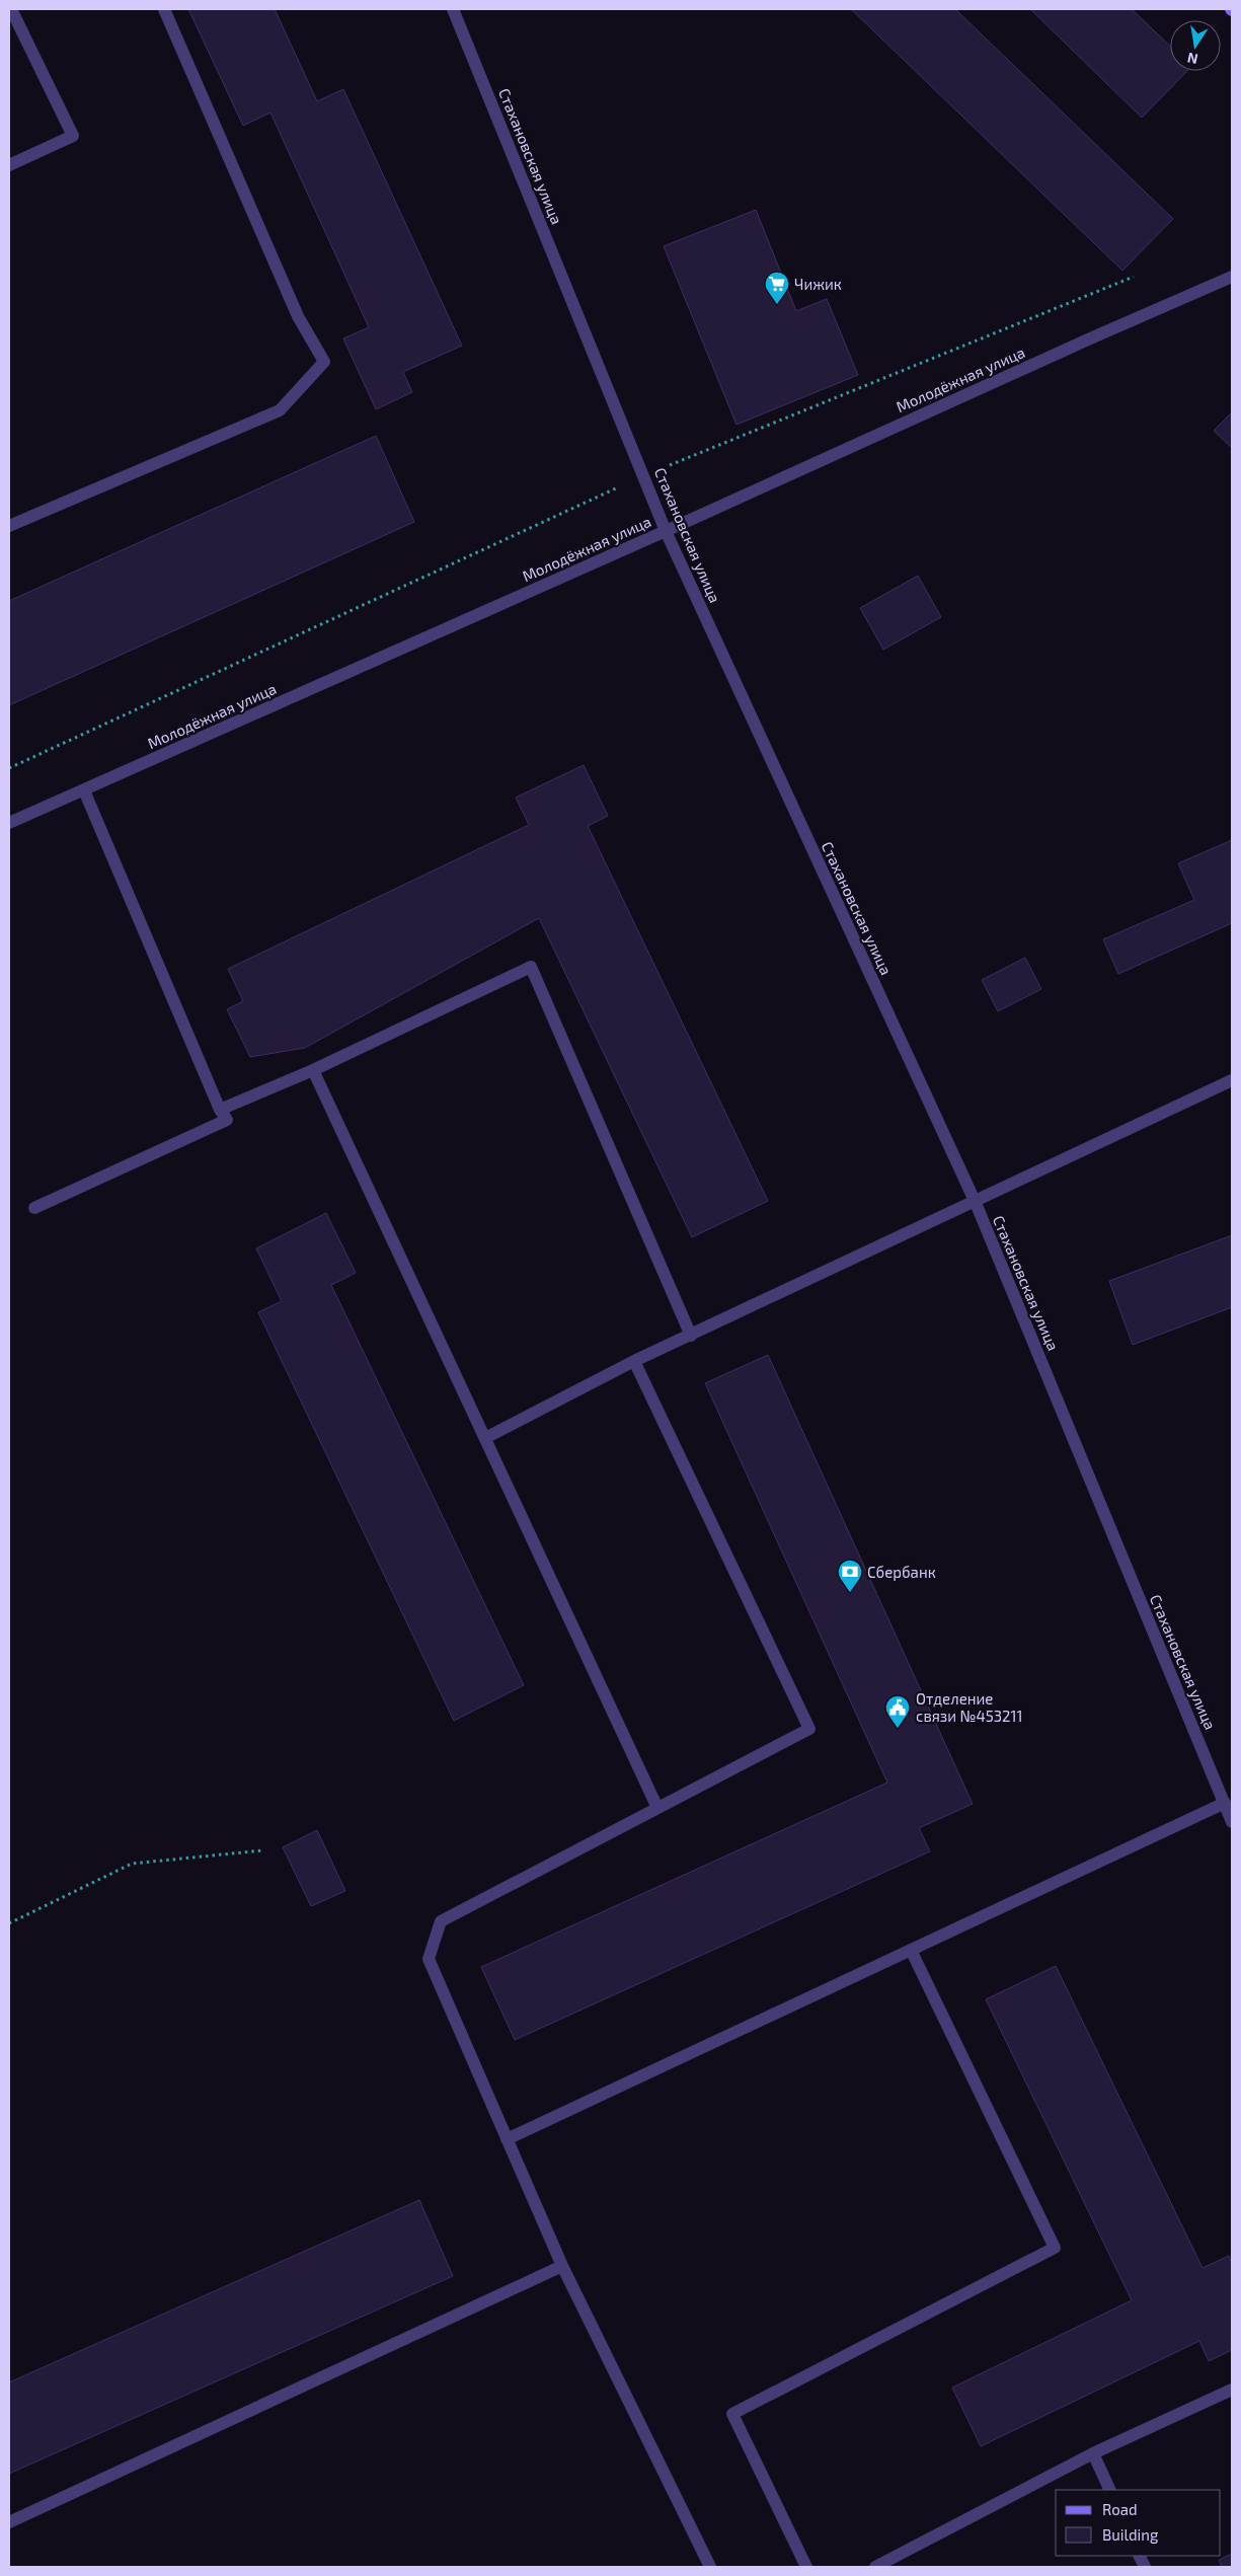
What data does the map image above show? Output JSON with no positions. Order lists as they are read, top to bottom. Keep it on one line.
{"streets":{"street":["Стахановская улица","Молодёжная улица"]},"crossings":[["Стахановская улица","Молодёжная улица"]],"places":{"supermarket":["Чижик"],"bank":["Сбербанк"],"public building":["Отделение связи №453211"]},"legend":["Road","Building"],"north":"bottom"}
